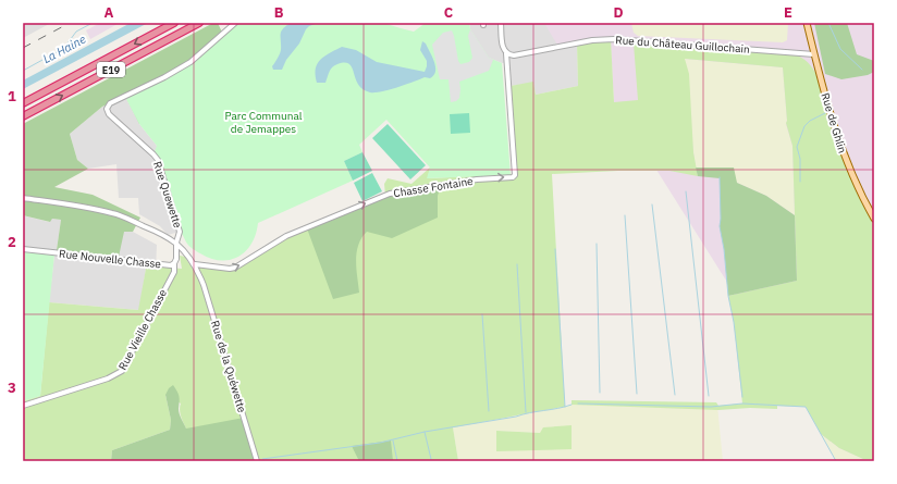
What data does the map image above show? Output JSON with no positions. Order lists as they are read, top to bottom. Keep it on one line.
{"streets":{"highway":["E19"],"main road":["Rue de Ghlin"],"street":["Rue du Château Guillochain","Chasse Fontaine","Rue Quewette","Rue Nouvelle Chasse","Rue Vieille Chasse","Rue de la Quéwette"]},"crossings":[["Rue du Château Guillochain","Rue de Ghlin"],["Rue du Château Guillochain","Chasse Fontaine"],["Chasse Fontaine","Rue de la Quéwette"],["Rue Quewette","Rue Nouvelle Chasse"],["Rue Quewette","Rue de la Quéwette"],["Rue Nouvelle Chasse","Rue Vieille Chasse"],["Rue Nouvelle Chasse","Rue de la Quéwette"]],"one_way":["Chasse Fontaine"],"water":["La Haine"],"parks":["Parc Communal de Jemappes"],"grid":{"columns":["A","B","C","D","E"],"rows":["1","2","3"]}}
